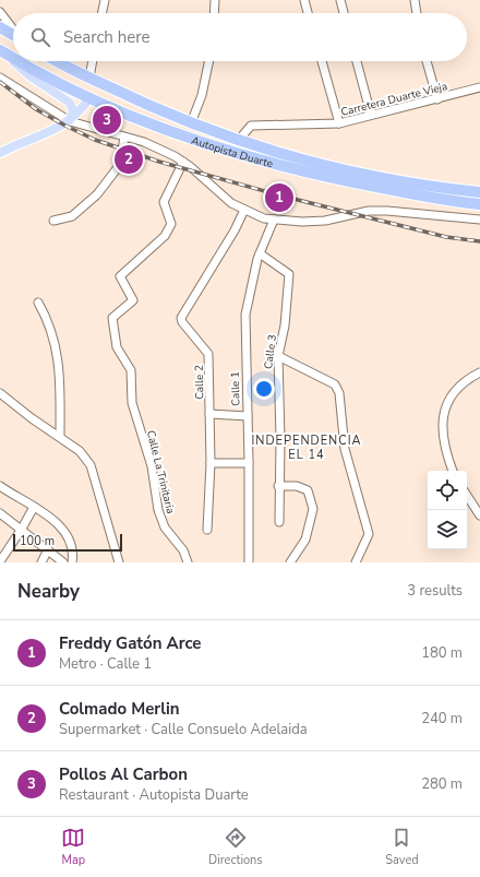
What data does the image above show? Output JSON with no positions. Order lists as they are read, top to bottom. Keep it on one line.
{"streets":{"highway":["Autopista Duarte"],"street":["Carretera Duarte Vieja","Calle 3","Calle 2","Calle 1","Calle La Trinitaria"]},"crossings":[["Carretera Duarte Vieja","Autopista Duarte"],["Calle 3","Calle 1"]],"districts":["INDEPENDENCIA EL 14"],"scale_bar":"100 m","page":{"search":"Search here","pins":["3","2","1"],"scale":"100 m","heading":["Nearby","3 results"],"list":[{"mark":"1","name":"Freddy Gatón Arce","note":"Metro · Calle 1","value":"180 m"},{"mark":"2","name":"Colmado Merlin","note":"Supermarket · Calle Consuelo Adelaida","value":"240 m"},{"mark":"3","name":"Pollos Al Carbon","note":"Restaurant · Autopista Duarte","value":"280 m"}],"nav":["Map","Directions","Saved"]}}
